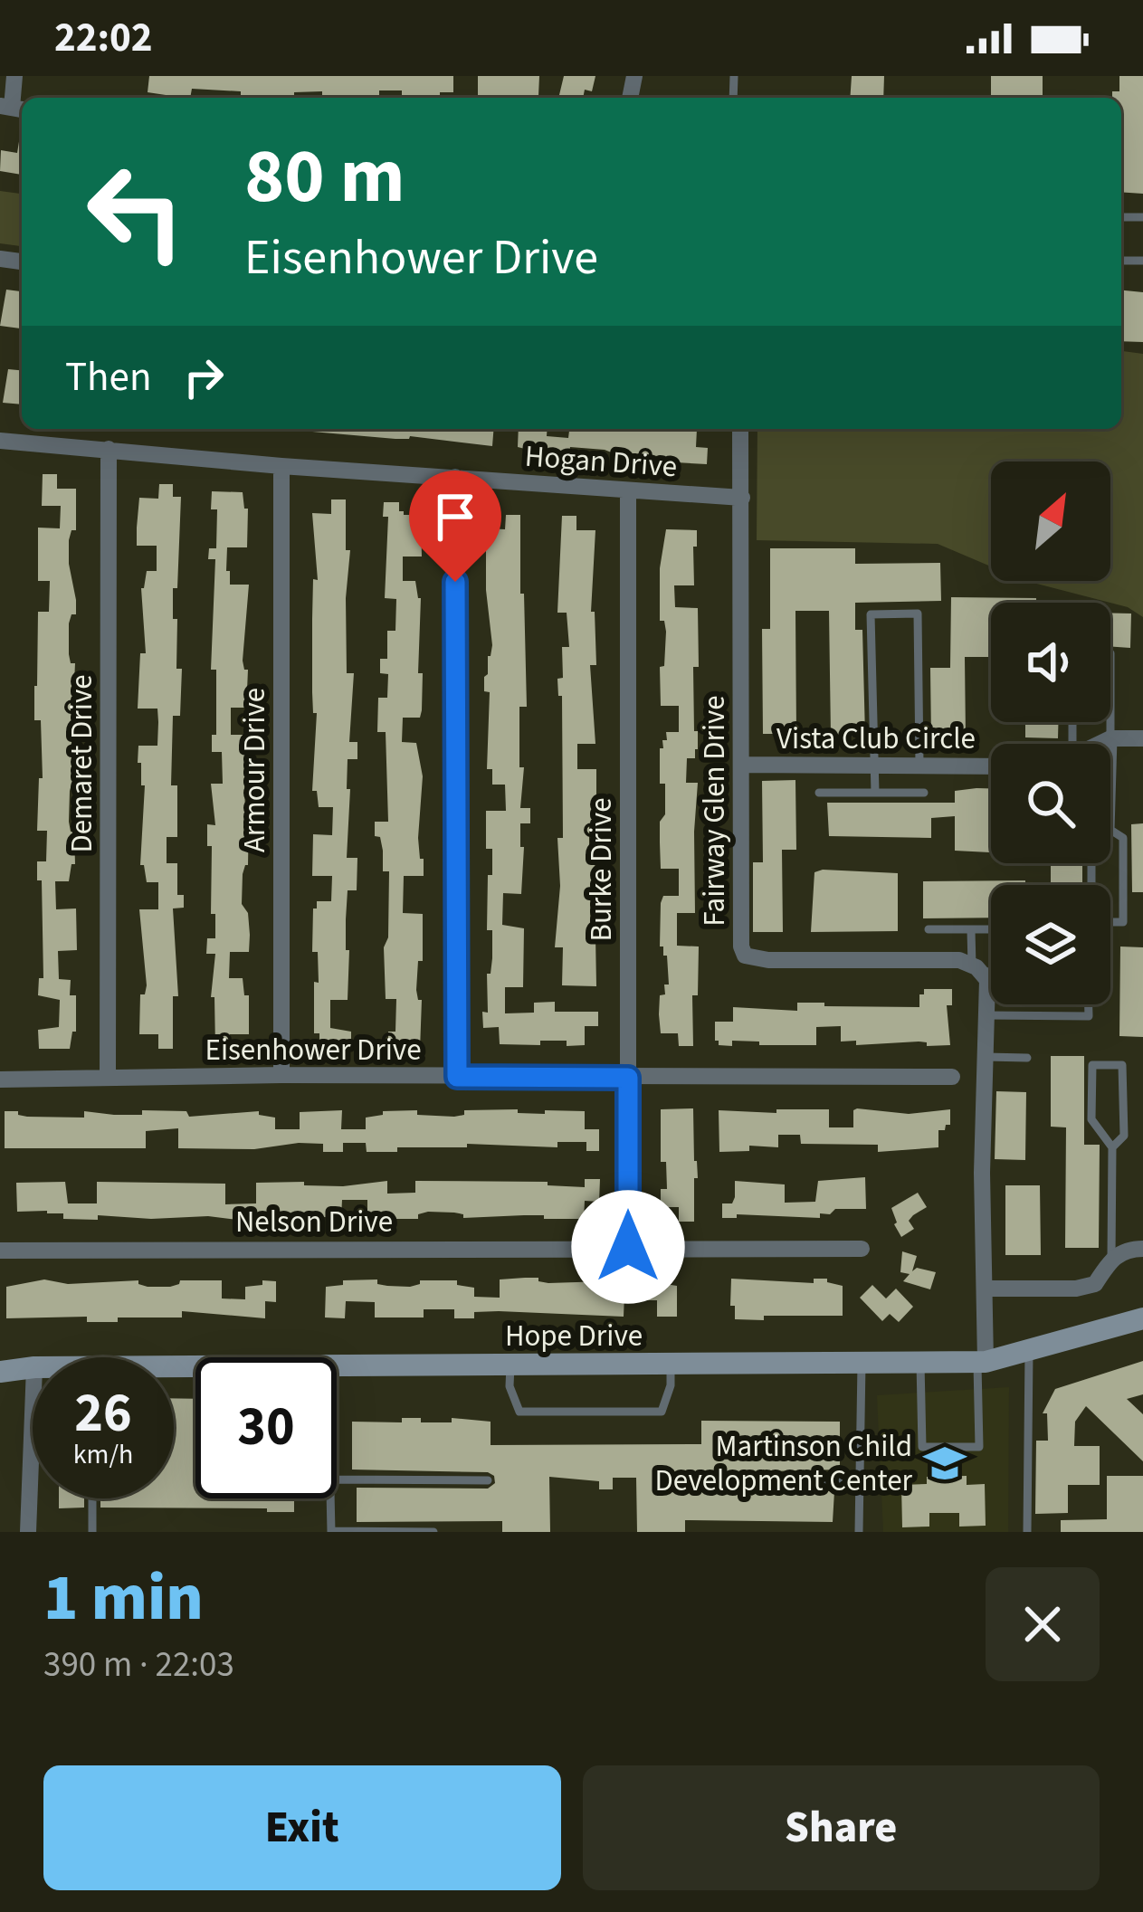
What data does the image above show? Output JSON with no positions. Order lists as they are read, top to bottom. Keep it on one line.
{"streets":{"street":["Hogan Drive","Vista Club Circle","Demaret Drive","Armour Drive","Fairway Glen Drive","Burke Drive","Eisenhower Drive","Nelson Drive","Hope Drive"]},"crossings":[["Hogan Drive","Demaret Drive"],["Hogan Drive","Armour Drive"],["Hogan Drive","Fairway Glen Drive"],["Hogan Drive","Burke Drive"],["Vista Club Circle","Fairway Glen Drive"],["Demaret Drive","Eisenhower Drive"],["Armour Drive","Eisenhower Drive"],["Burke Drive","Eisenhower Drive"],["Burke Drive","Nelson Drive"]],"places":{"school or university":["Martinson Child Development Center"]},"north":"top right","page":{"status":"22:02","turn":["80 m","Eisenhower Drive"],"then":"Then","speed":"26 km/h","limit":"30","heading":["1 min","390 m · 22:03"],"buttons":["Exit","Share"]}}
